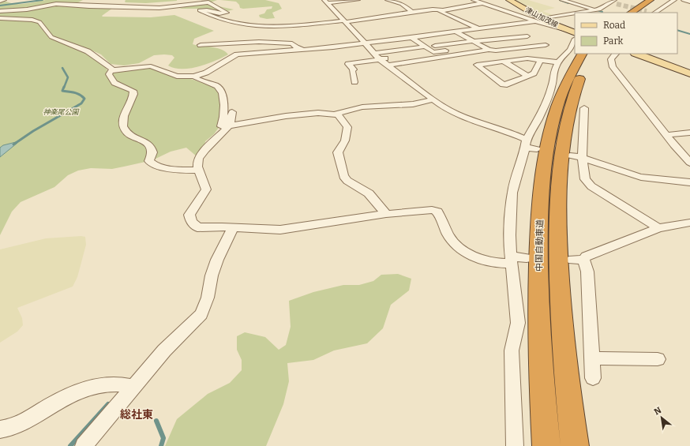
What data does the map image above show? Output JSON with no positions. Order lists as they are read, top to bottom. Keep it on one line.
{"streets":{"highway":["中国自動車道"],"main road":["津山加茂線"]},"districts":["総社東"],"parks":["神楽尾公園"],"legend":["Road","Park"],"north":"top left"}
